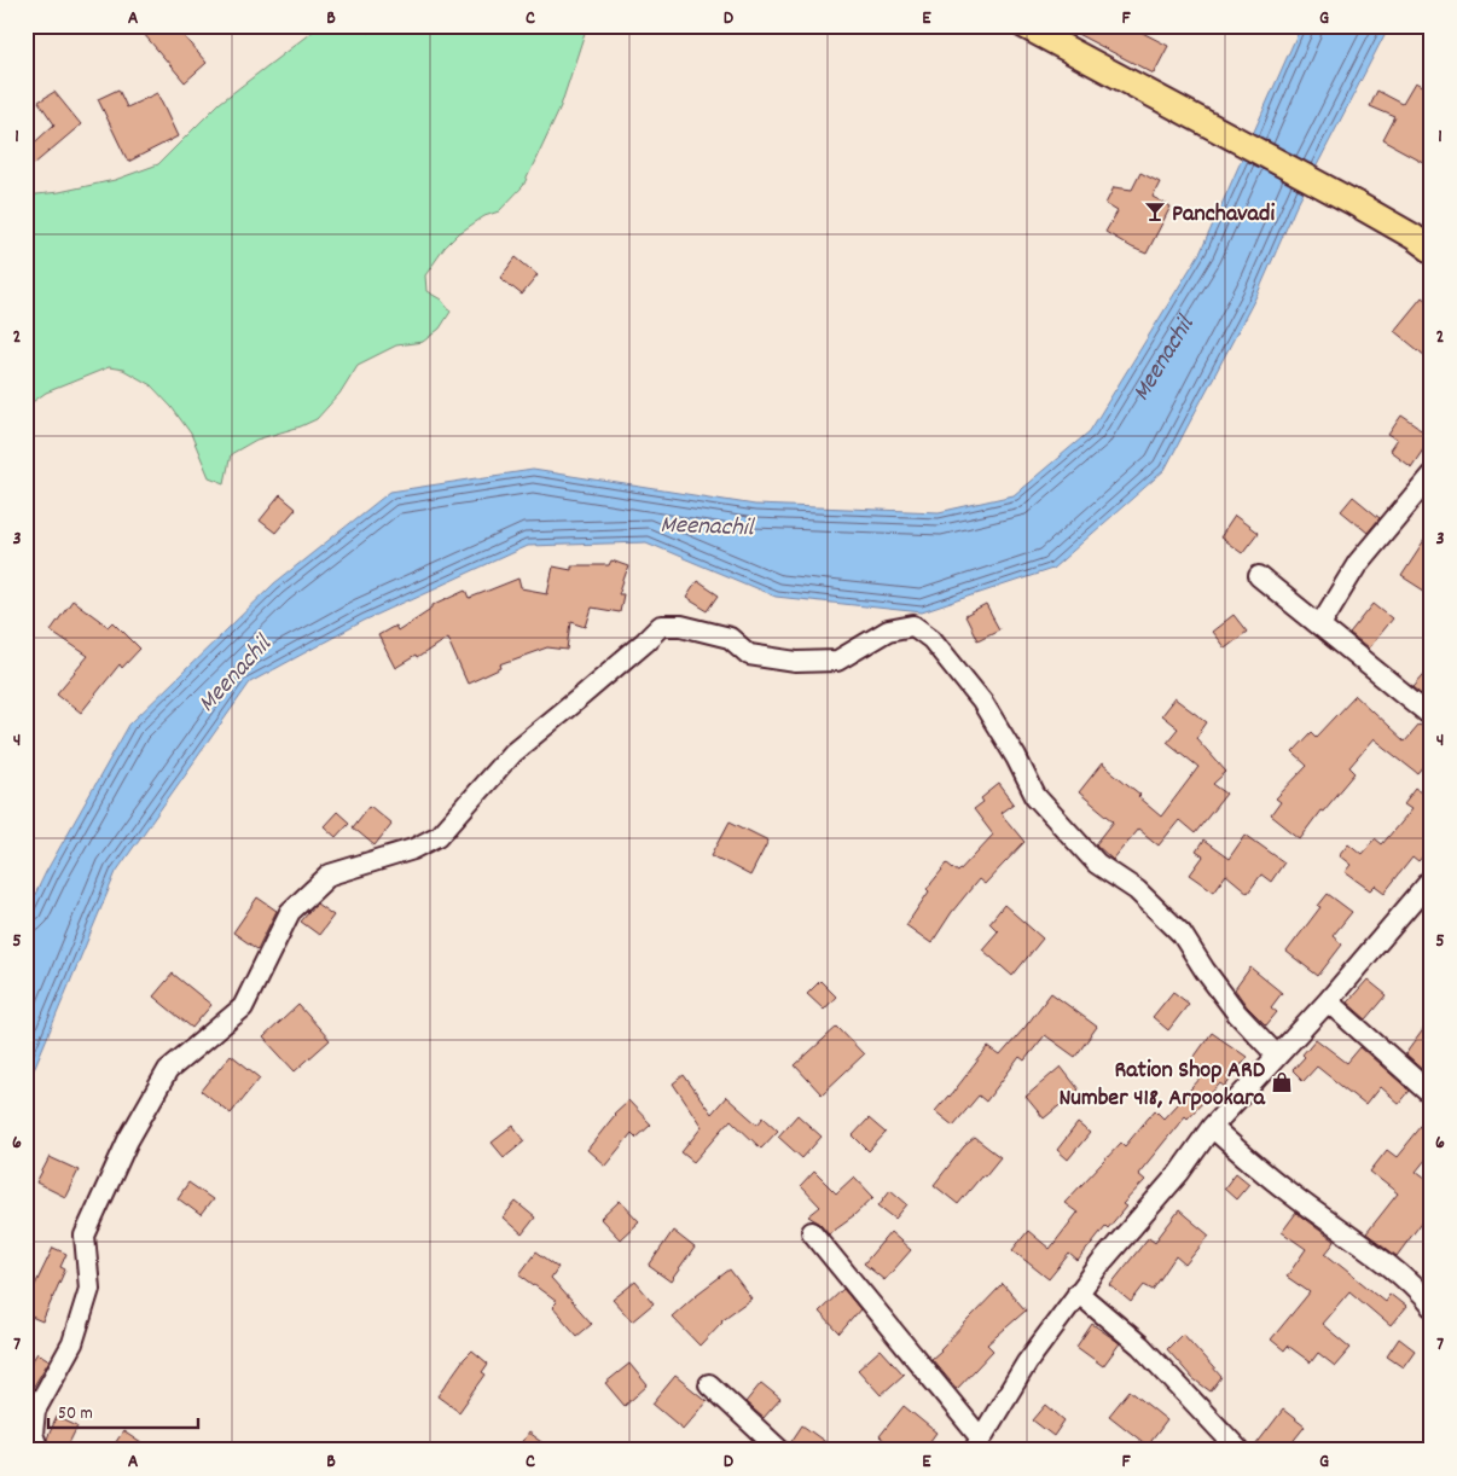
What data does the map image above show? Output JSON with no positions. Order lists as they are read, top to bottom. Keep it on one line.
{"water":["Meenachil"],"places":{"bar":["Panchavadi"],"shop":["Ration Shop ARD Number 418, Arpookara"]},"scale_bar":"50 m","grid":{"columns":["A","B","C","D","E","F","G"],"rows":["1","2","3","4","5","6","7"]}}
